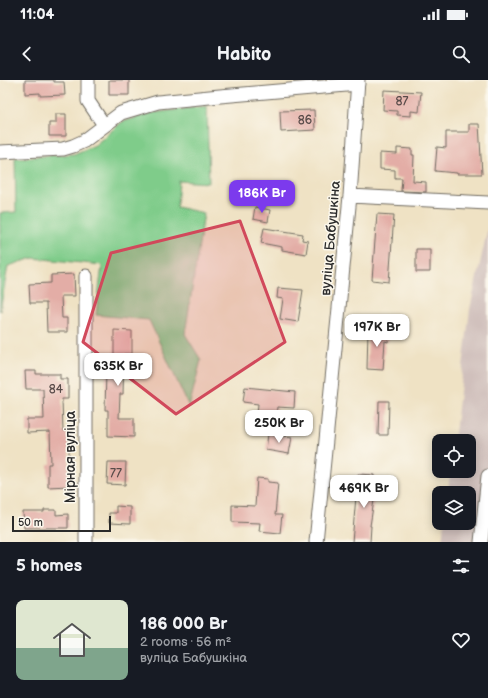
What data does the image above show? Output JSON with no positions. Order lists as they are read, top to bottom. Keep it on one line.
{"streets":{"street":["вуліца Бабушкіна","Мірная вуліца"]},"house_numbers":["87","86","84","77"],"scale_bar":"50 m","page":{"status":"11:04","header":"Habito","price":["186K Br","197K Br","635K Br","250K Br","469K Br"],"scale":"50 m","heading":"5 homes","list":[{"name":"186 000 Br","note":"2 rooms · 56 m² · вуліца Бабушкіна"}]}}
